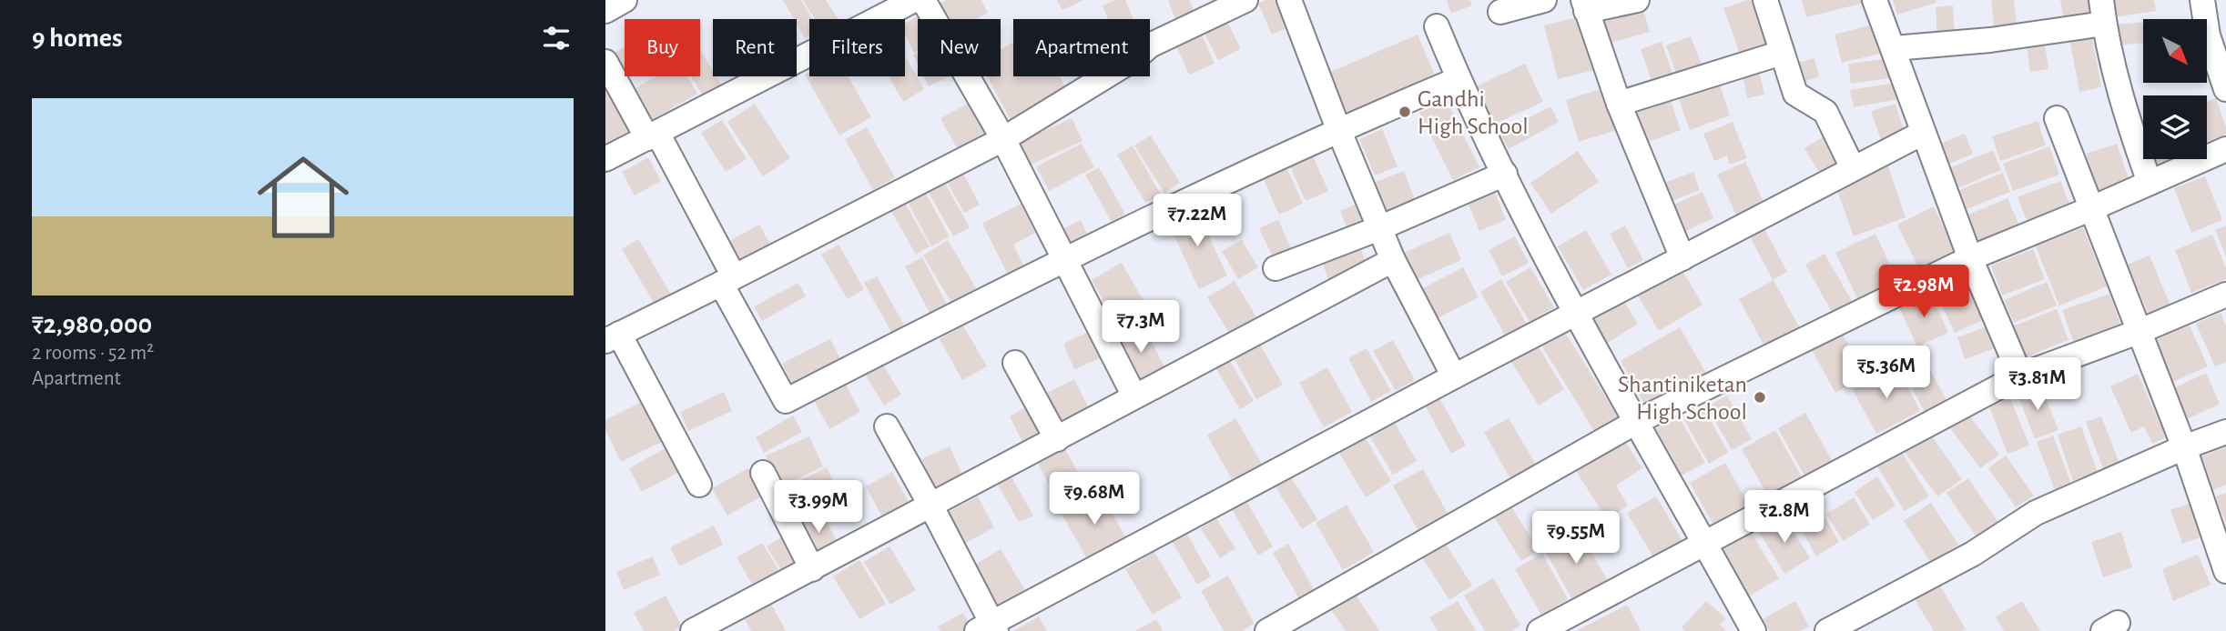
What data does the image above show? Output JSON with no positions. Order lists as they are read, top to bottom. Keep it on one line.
{"places":["Gandhi High School","Shantiniketan High School"],"north":"bottom right","page":{"heading":"9 homes","chip":["Buy","Rent","Filters","New","Apartment"],"list":[{"name":"₹2,980,000","note":"2 rooms · 52 m² · Apartment"}],"price":["₹7.22M","₹2.98M","₹7.3M","₹5.36M","₹3.81M","₹9.68M","₹3.99M","₹2.8M","₹9.55M"]}}
